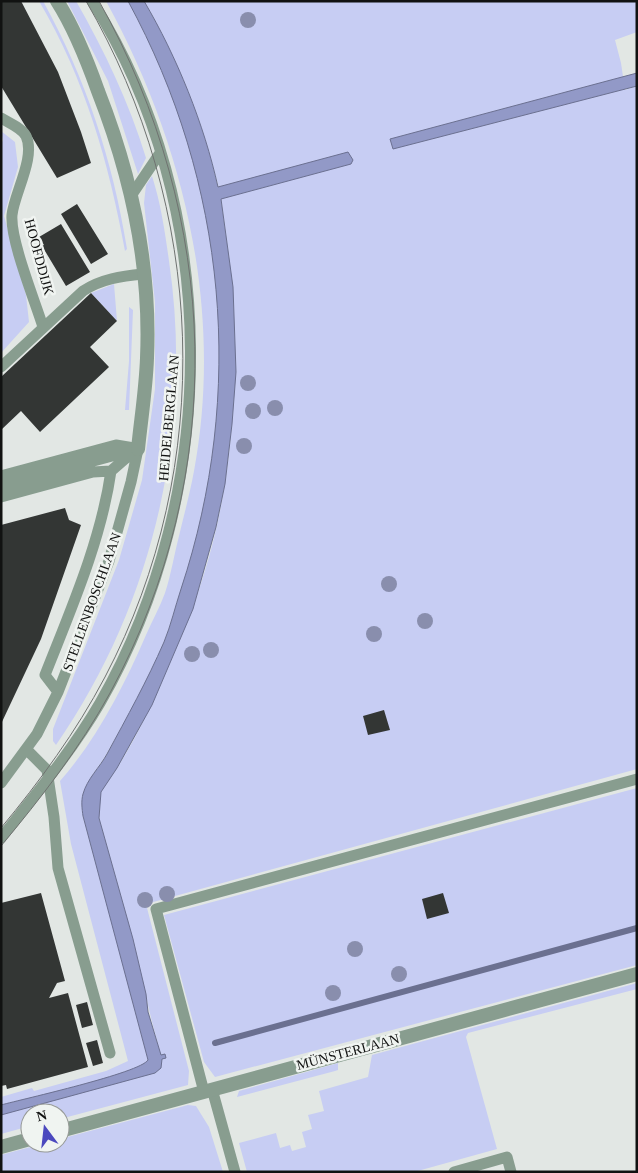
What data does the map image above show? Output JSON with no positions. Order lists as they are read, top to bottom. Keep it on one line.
{"streets":{"street":["STELLENBOSCHLAAN","MÜNSTERLAAN"],"lane":["HOOFDDIJK","HEIDELBERGLAAN"]},"north":"top"}
